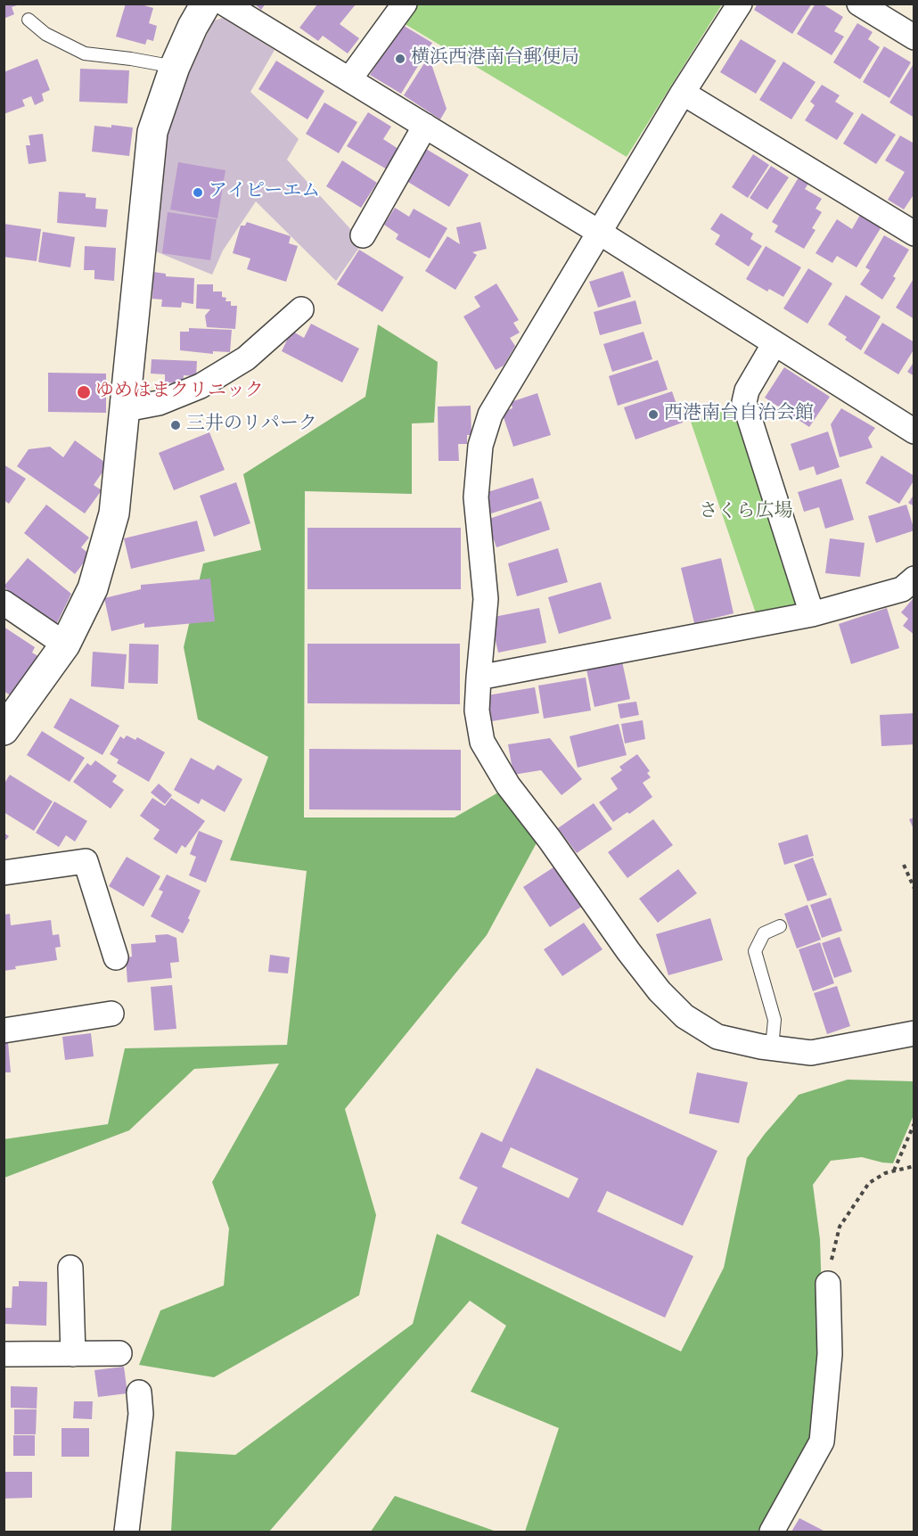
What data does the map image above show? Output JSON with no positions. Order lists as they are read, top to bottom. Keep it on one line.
{"parks":["さくら広場"],"places":["横浜西港南台郵便局","アイピーエム","ゆめはまクリニック","西港南台自治会館","三井のリパーク"]}
